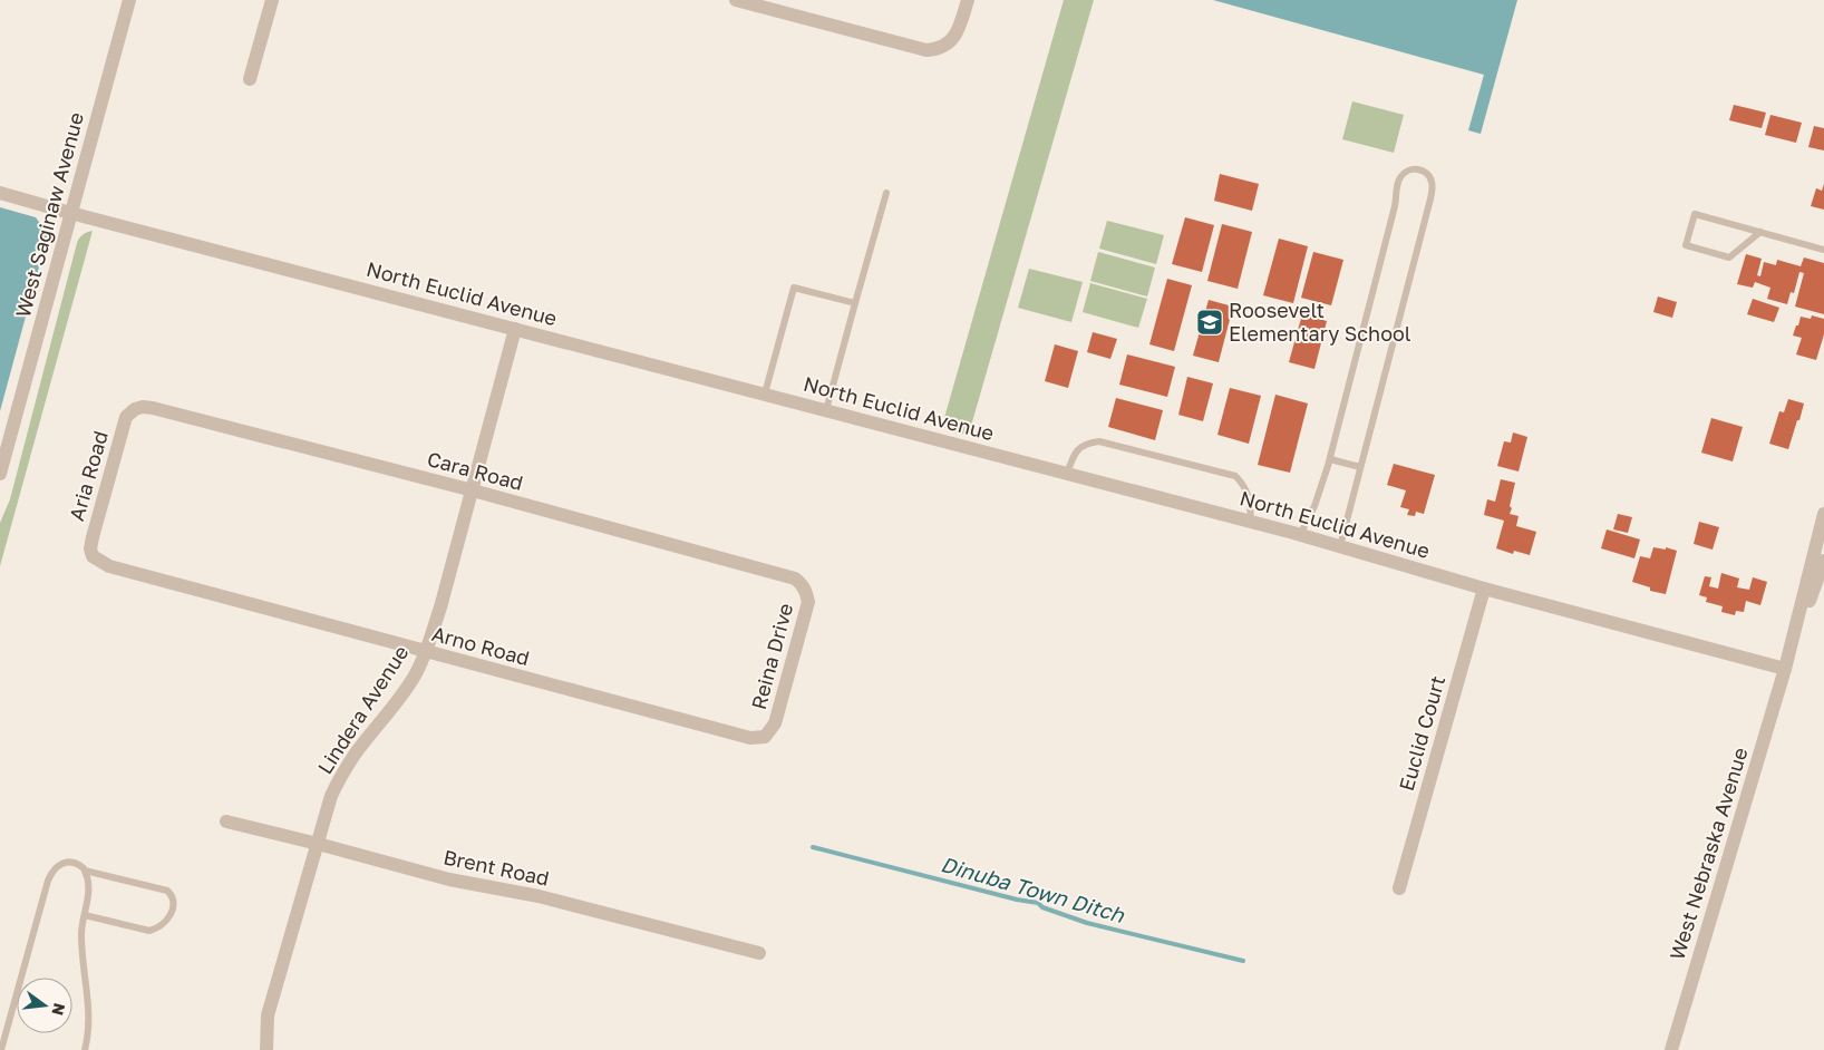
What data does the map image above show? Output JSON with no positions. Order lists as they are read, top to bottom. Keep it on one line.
{"streets":{"street":["West Saginaw Avenue","North Euclid Avenue","Cara Road","Aria Road","Arno Road","Reina Drive","Lindera Avenue","Euclid Court","West Nebraska Avenue","Brent Road"]},"crossings":[["West Saginaw Avenue","North Euclid Avenue"],["North Euclid Avenue","Lindera Avenue"],["North Euclid Avenue","Euclid Court"],["North Euclid Avenue","West Nebraska Avenue"],["Cara Road","Aria Road"],["Cara Road","Reina Drive"],["Cara Road","Lindera Avenue"],["Aria Road","Arno Road"],["Arno Road","Reina Drive"],["Arno Road","Lindera Avenue"],["Lindera Avenue","Brent Road"]],"water":["Dinuba Town Ditch"],"places":{"school or university":["Roosevelt Elementary School"]},"north":"right"}
